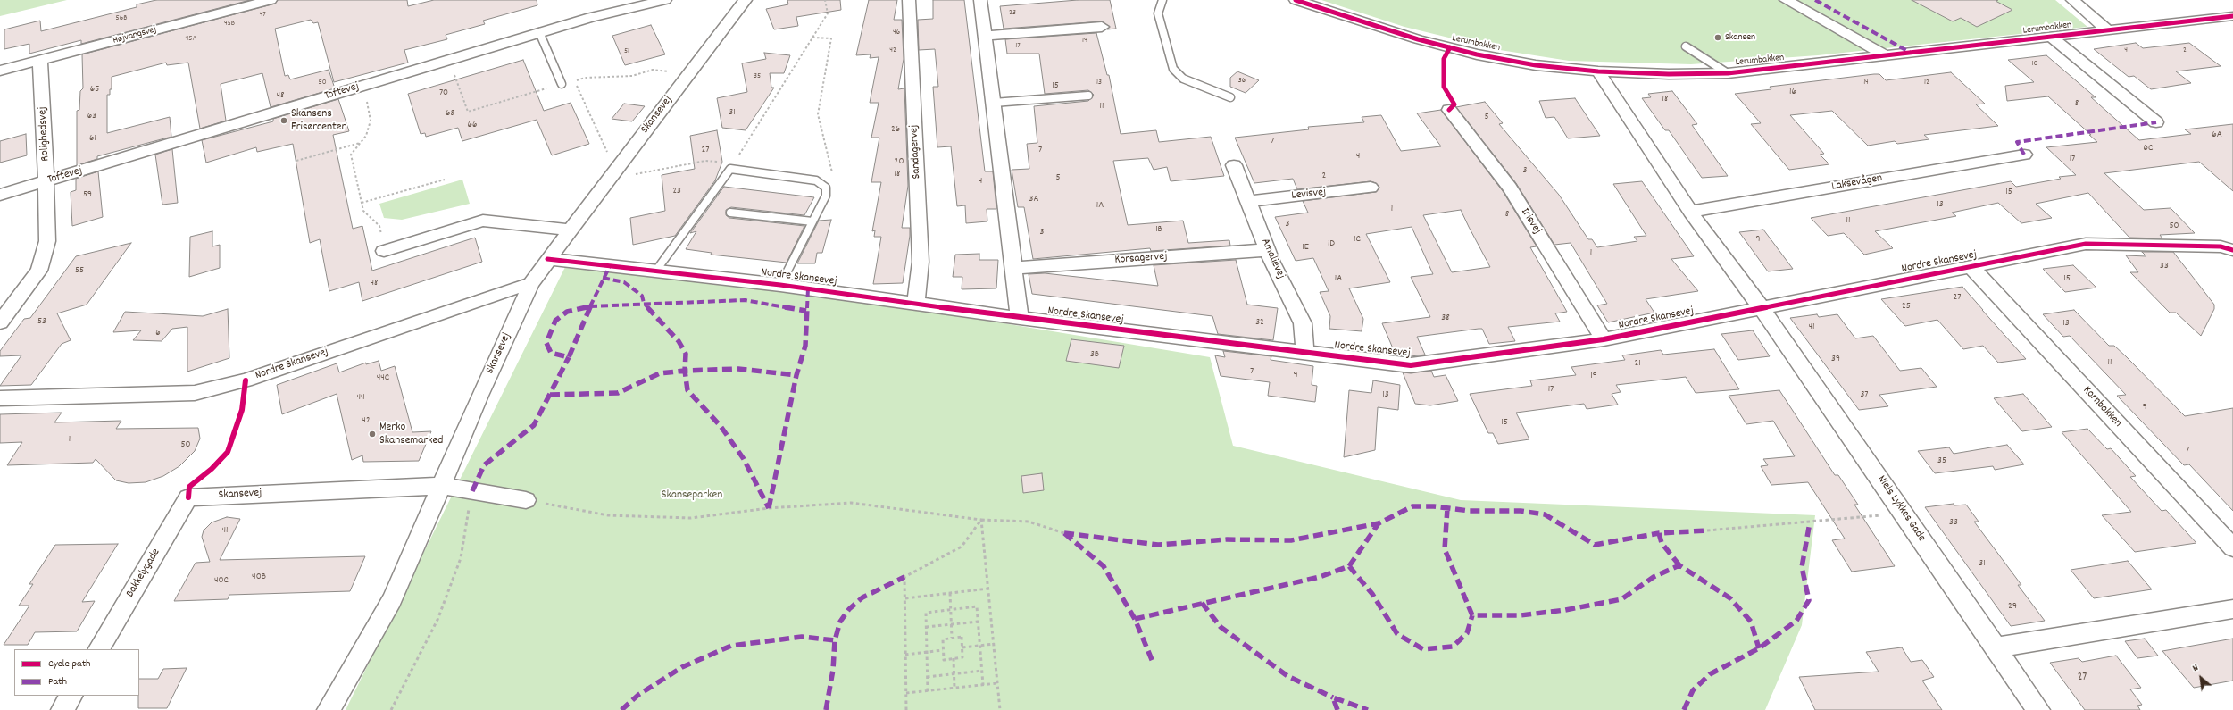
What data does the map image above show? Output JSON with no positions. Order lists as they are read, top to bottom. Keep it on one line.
{"streets":{"street":["Lerumbakken","Højvangsvej","Toftevej","Skansevej","Rolighedsvej","Sandagervej","Laksevågen","Levisvej","Irisvej","Korsagervej","Amalievej","Nordre Skansevej","Kornbakken","Niels Lykkes Gade","Bakkelygade"]},"crossings":[["Højvangsvej","Rolighedsvej"],["Toftevej","Rolighedsvej"],["Skansevej","Nordre Skansevej"],["Skansevej","Bakkelygade"],["Sandagervej","Nordre Skansevej"],["Levisvej","Amalievej"],["Irisvej","Nordre Skansevej"],["Korsagervej","Amalievej"],["Amalievej","Nordre Skansevej"],["Nordre Skansevej","Kornbakken"],["Nordre Skansevej","Niels Lykkes Gade"]],"parks":["Skanseparken"],"places":["Skansen","Skansens Frisørcenter","Merko Skansemarked"],"house_numbers":["23","47","56B","45B","46","45A","19","17","42","4","2","51","10","35","36","50","13","14","12","15","65","16","70","48","18","8","11","31","68","63","5","66","26","6A","61","7","6C","27","7","4","17","20","3","18","2","5","4","23","15","59","3A","13","1A","1","8","11","3","50","1B","3","1C","9","1D","1E","1","33","55","1A","15","48","27","25","38","53","32","13","41","6","3B","39","11","21","7","9","19","44C","17","13","37","44","9","42","15","1","50","7","35","33","41","31","40B","40C","29","27"],"legend":["Cycle path","Path"],"north":"top left"}
